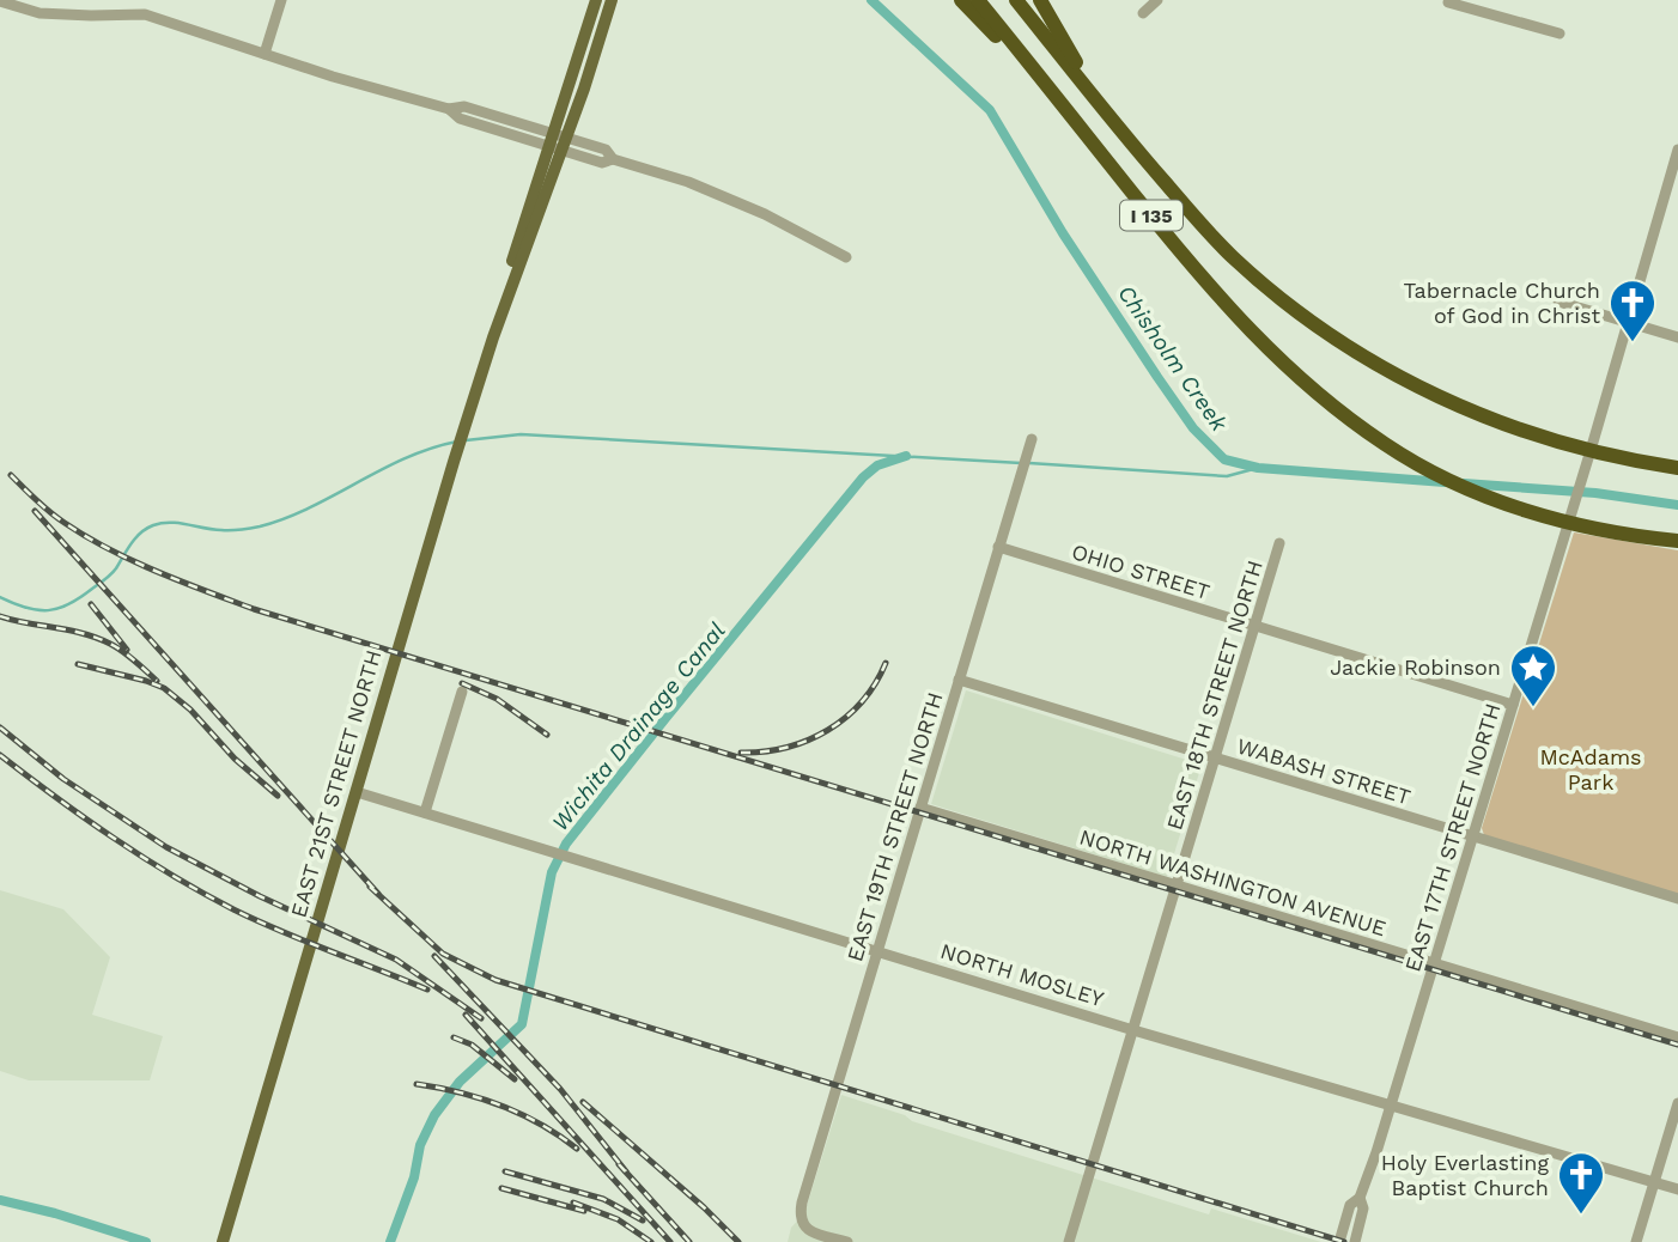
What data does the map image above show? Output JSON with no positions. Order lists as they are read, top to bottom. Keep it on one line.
{"streets":{"highway":["I 135"],"main road":["EAST 21ST STREET NORTH"],"street":["OHIO STREET","EAST 18TH STREET NORTH","WABASH STREET","EAST 19TH STREET NORTH","EAST 17TH STREET NORTH","NORTH WASHINGTON AVENUE","NORTH MOSLEY"]},"crossings":[["OHIO STREET","EAST 18TH STREET NORTH"],["OHIO STREET","EAST 19TH STREET NORTH"],["OHIO STREET","EAST 17TH STREET NORTH"],["EAST 18TH STREET NORTH","WABASH STREET"],["EAST 18TH STREET NORTH","NORTH WASHINGTON AVENUE"],["EAST 18TH STREET NORTH","NORTH MOSLEY"],["WABASH STREET","EAST 19TH STREET NORTH"],["WABASH STREET","EAST 17TH STREET NORTH"],["EAST 21ST STREET NORTH","NORTH MOSLEY"],["EAST 19TH STREET NORTH","NORTH WASHINGTON AVENUE"],["EAST 19TH STREET NORTH","NORTH MOSLEY"],["EAST 17TH STREET NORTH","NORTH WASHINGTON AVENUE"],["EAST 17TH STREET NORTH","NORTH MOSLEY"]],"water":["Chisholm Creek","Wichita Drainage Canal"],"parks":["McAdams Park"],"places":{"church":["Tabernacle Church of God in Christ","Holy Everlasting Baptist Church"],"place":["Jackie Robinson"]}}
